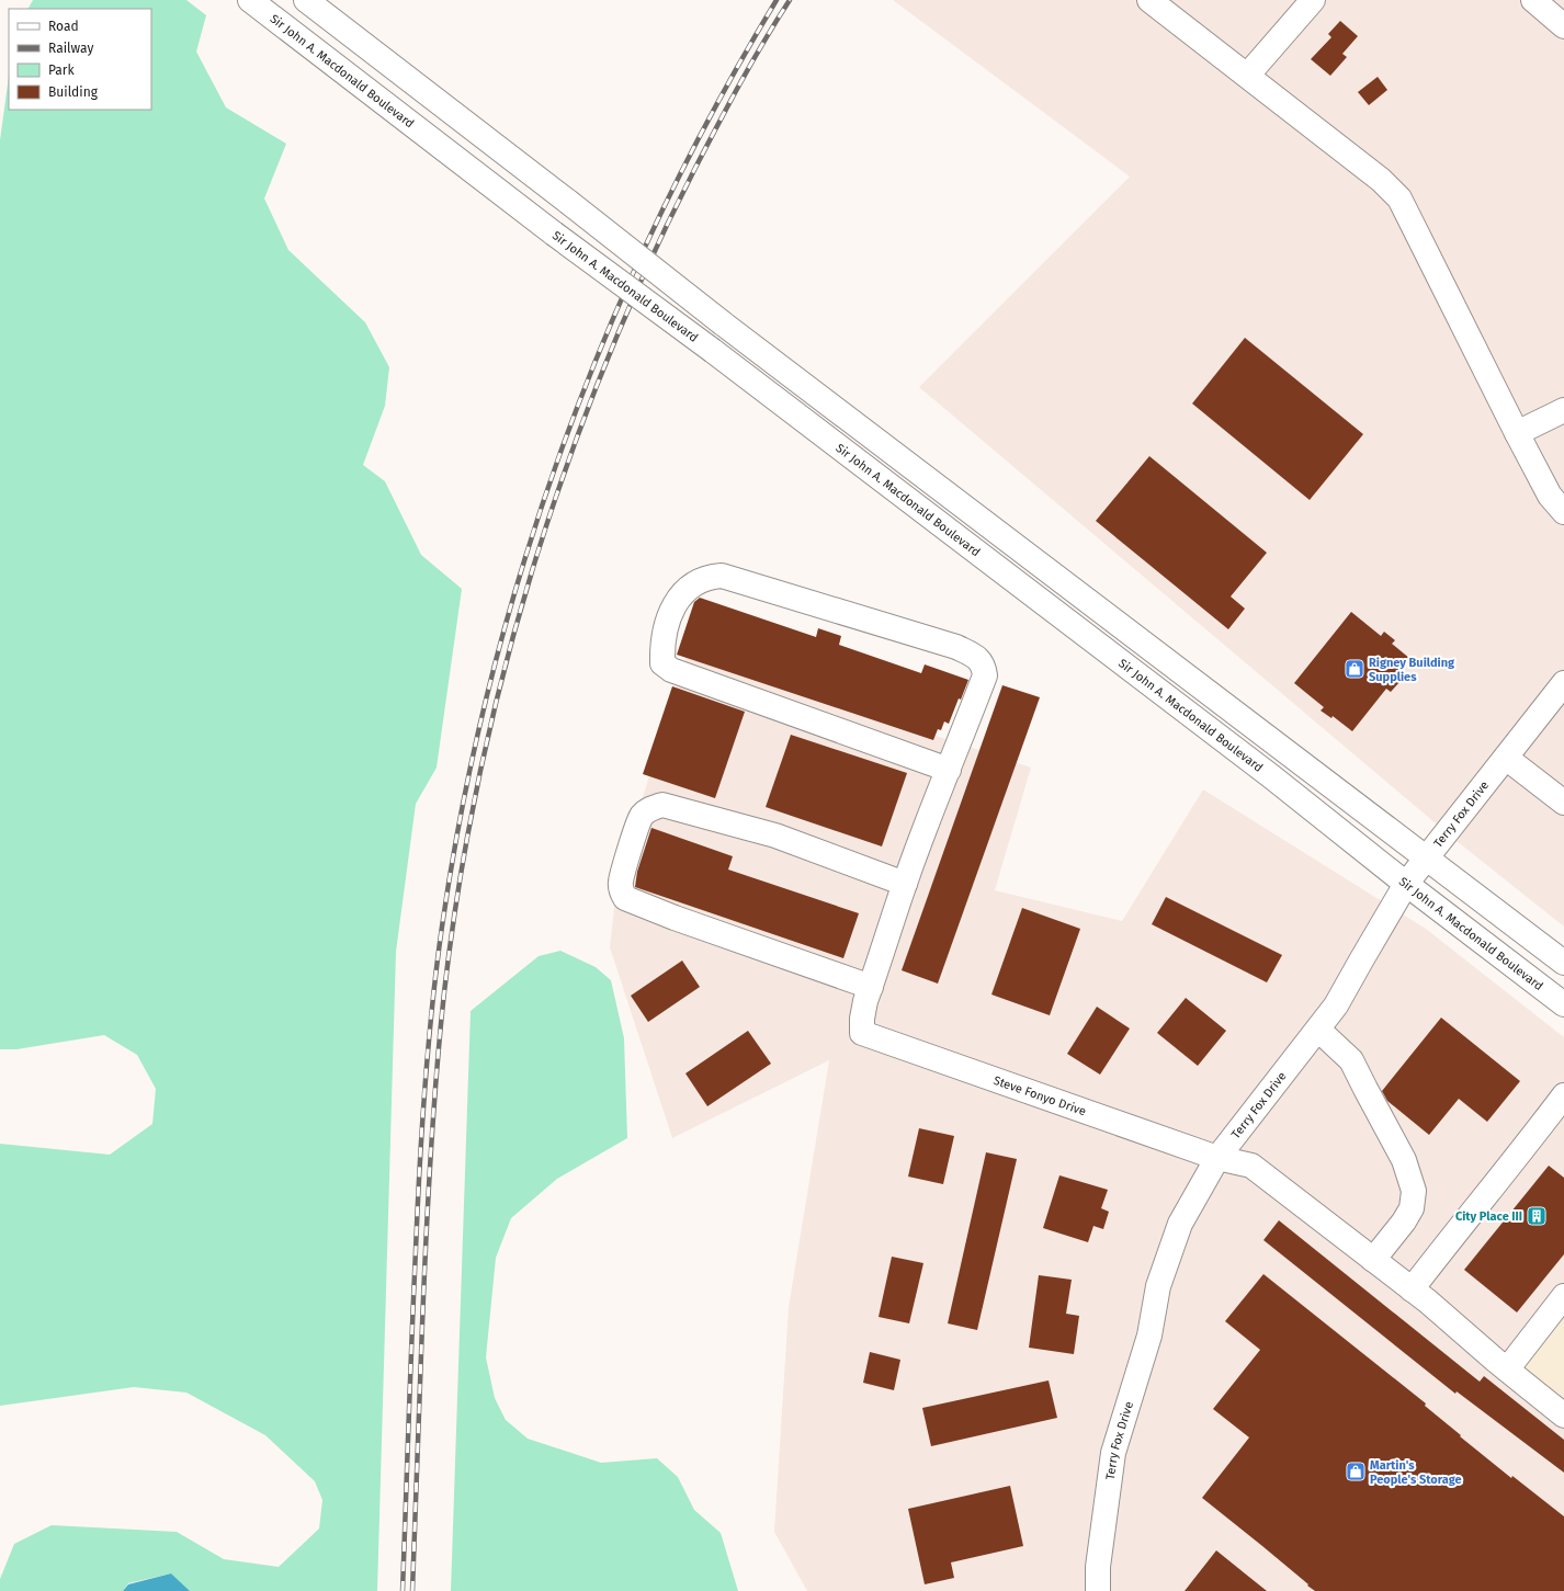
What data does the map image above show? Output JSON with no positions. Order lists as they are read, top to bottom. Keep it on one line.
{"streets":{"main road":["Sir John A. Macdonald Boulevard","Terry Fox Drive","Steve Fonyo Drive"]},"crossings":[["Sir John A. Macdonald Boulevard","Terry Fox Drive"],["Terry Fox Drive","Steve Fonyo Drive"]],"places":{"shop":["Rigney Building Supplies","Martin's People's Storage"],"building":["City Place III"]},"legend":["Road","Railway","Park","Building"]}
